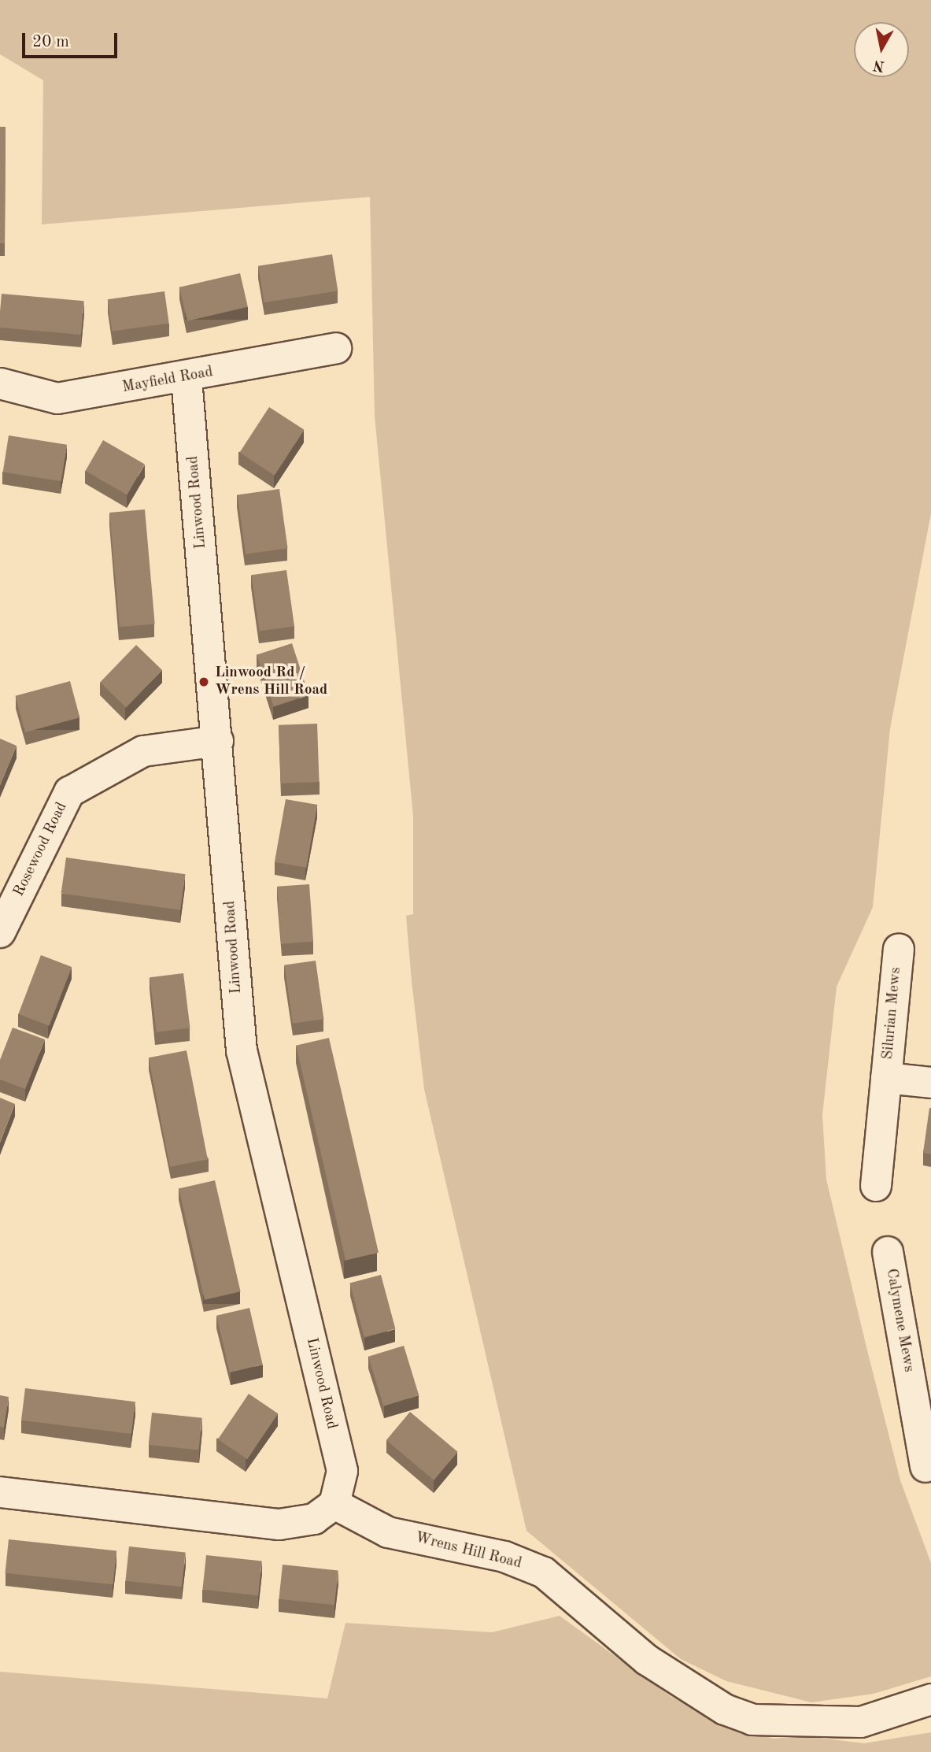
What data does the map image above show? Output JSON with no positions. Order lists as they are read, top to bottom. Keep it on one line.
{"streets":{"street":["Mayfield Road","Linwood Road","Rosewood Road","Silurian Mews","Calymene Mews","Wrens Hill Road"]},"crossings":[["Mayfield Road","Linwood Road"],["Linwood Road","Rosewood Road"],["Linwood Road","Wrens Hill Road"]],"places":["Linwood Rd / Wrens Hill Road"],"scale_bar":"20 m","north":"bottom"}
